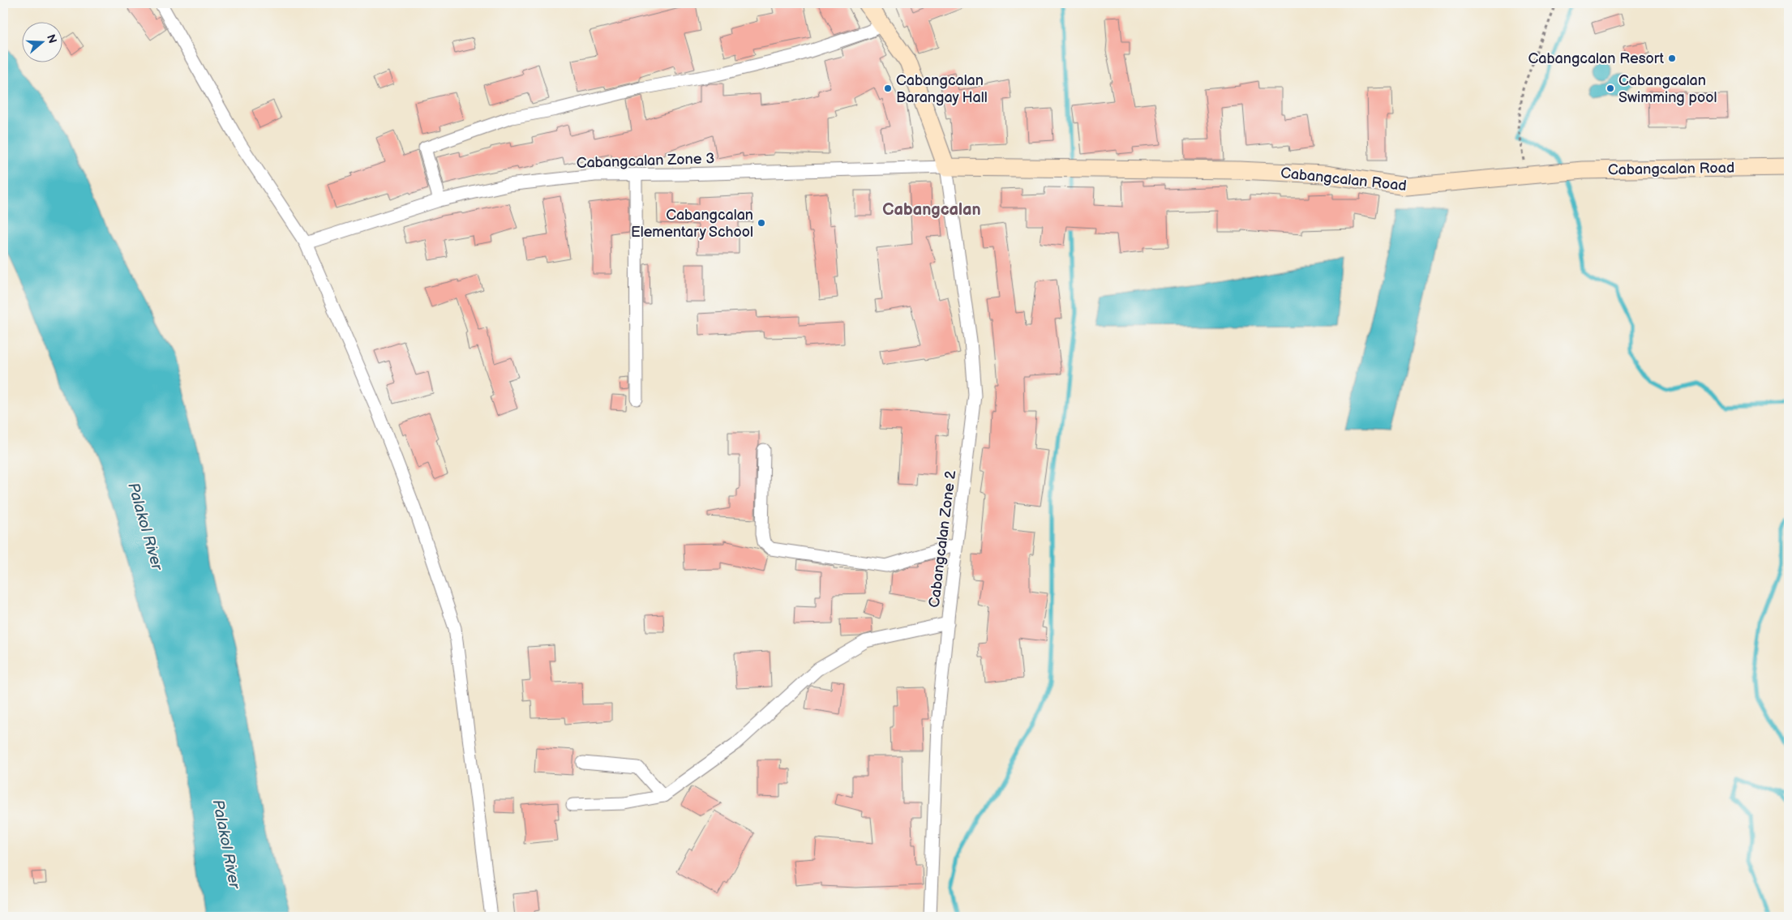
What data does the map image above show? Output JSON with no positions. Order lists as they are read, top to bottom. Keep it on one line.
{"streets":{"street":["Cabangcalan Zone 3","Cabangcalan Road","Cabangcalan Zone 2"]},"crossings":[["Cabangcalan Zone 3","Cabangcalan Road"],["Cabangcalan Zone 3","Cabangcalan Zone 2"],["Cabangcalan Road","Cabangcalan Zone 2"]],"districts":["Cabangcalan"],"water":["Palakol River"],"places":["Cabangcalan Resort","Cabangcalan Barangay Hall","Cabangcalan Swimming pool","Cabangcalan Elementary School"],"north":"right"}
